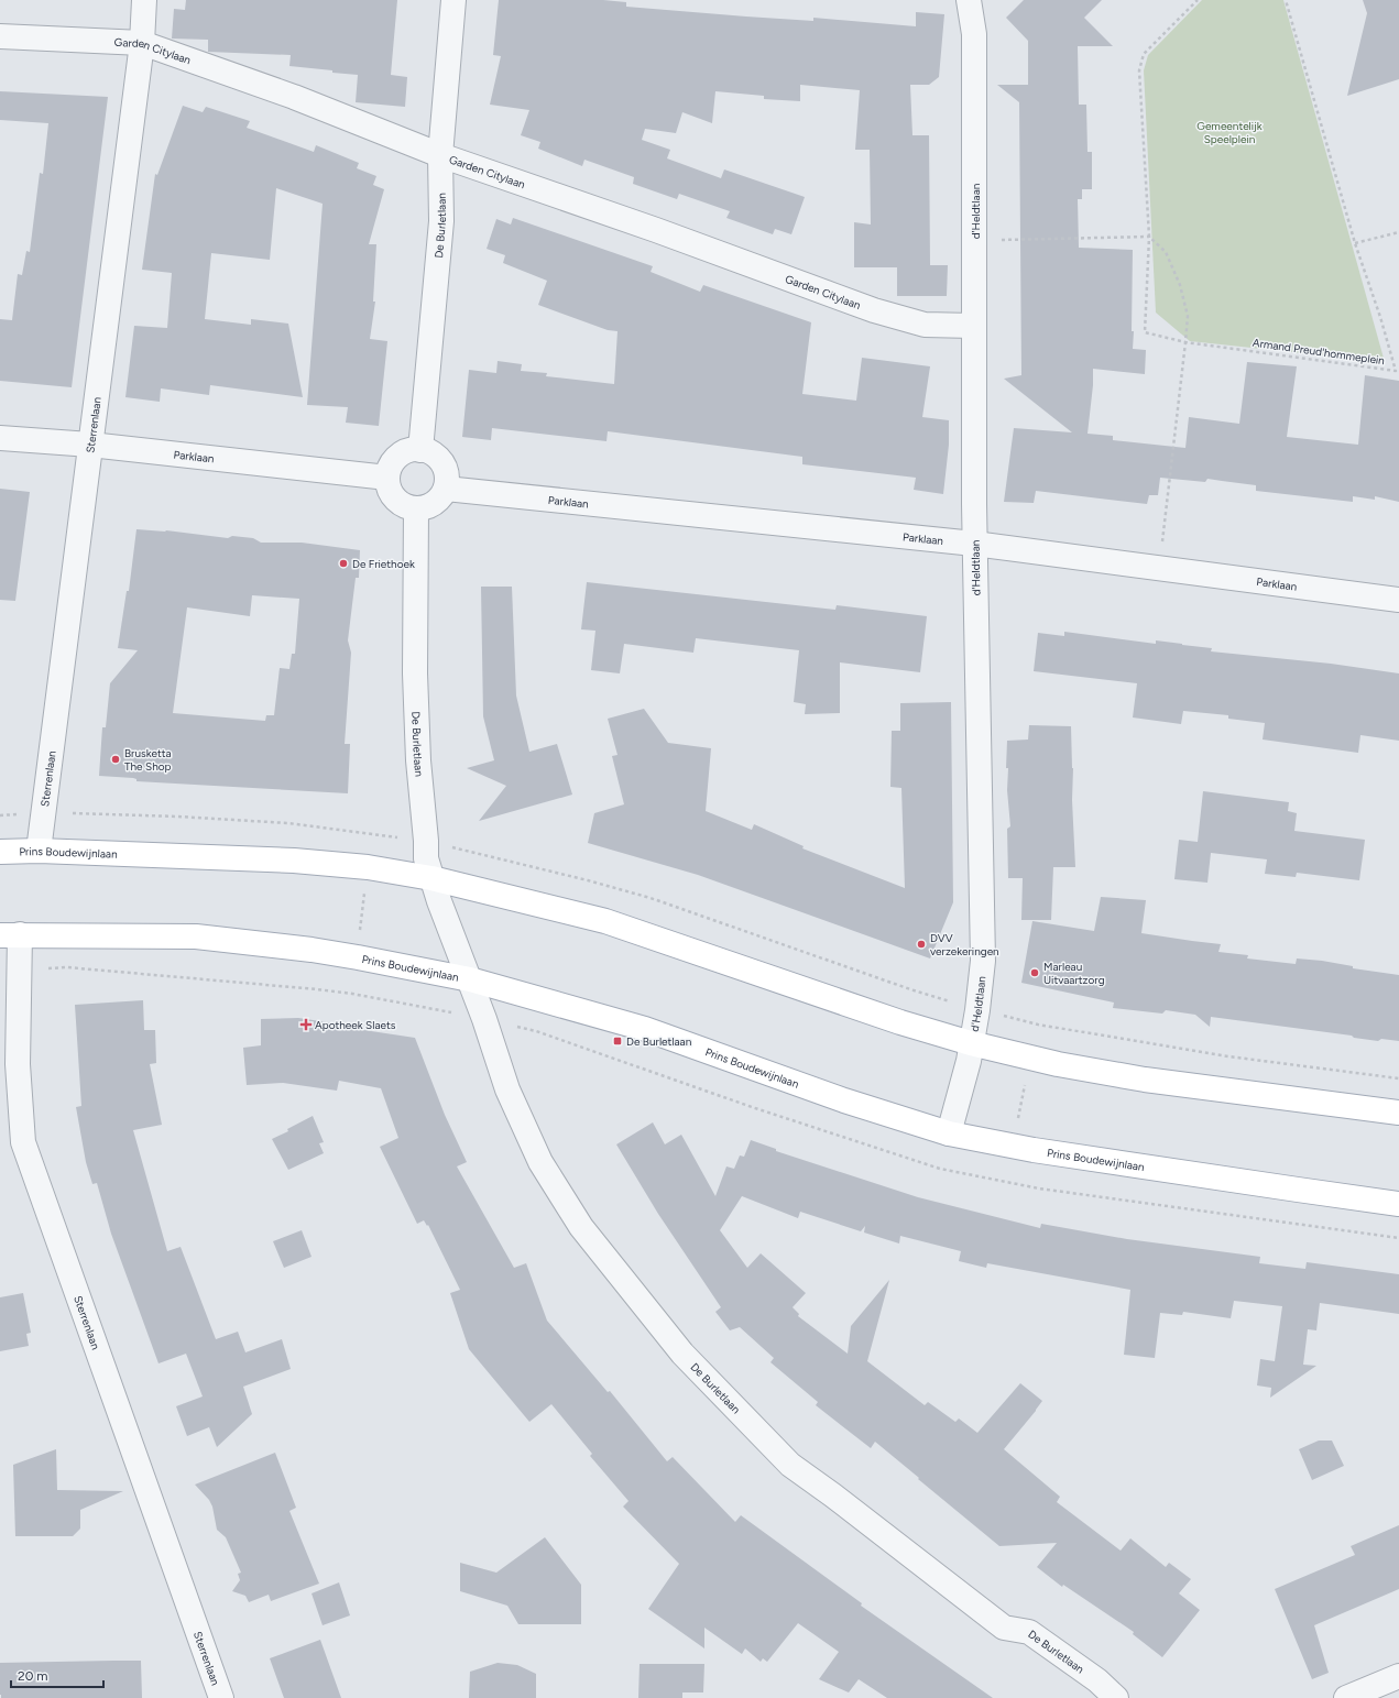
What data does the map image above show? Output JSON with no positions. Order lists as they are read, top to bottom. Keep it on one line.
{"streets":{"main road":["Prins Boudewijnlaan"],"street":["Garden Citylaan","d'Heldtlaan","De Burletlaan","Sterrenlaan","Parklaan"],"path":["Armand Preud'hommeplein"]},"crossings":[["Garden Citylaan","d'Heldtlaan"],["Garden Citylaan","De Burletlaan"],["Garden Citylaan","Sterrenlaan"],["d'Heldtlaan","Parklaan"],["d'Heldtlaan","Prins Boudewijnlaan"],["De Burletlaan","Parklaan"],["De Burletlaan","Prins Boudewijnlaan"],["Sterrenlaan","Parklaan"],["Sterrenlaan","Prins Boudewijnlaan"]],"parks":["Gemeentelijk Speelplein"],"places":{"other":["De Friethoek","Brusketta The Shop","DVV verzekeringen","Marleau Uitvaartzorg"],"health":["Apotheek Slaets"],"transit":["De Burletlaan"]},"scale_bar":"20 m"}
